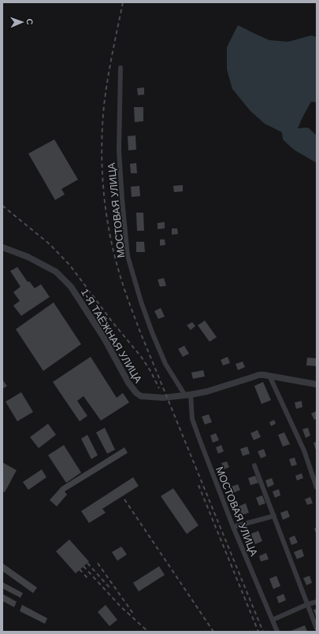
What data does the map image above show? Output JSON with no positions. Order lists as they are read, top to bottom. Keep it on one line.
{"streets":{"street":["МОСТОВАЯ УЛИЦА","1-Я ТАЁЖНАЯ УЛИЦА"]},"crossings":[["МОСТОВАЯ УЛИЦА","1-Я ТАЁЖНАЯ УЛИЦА"]],"north":"right"}
